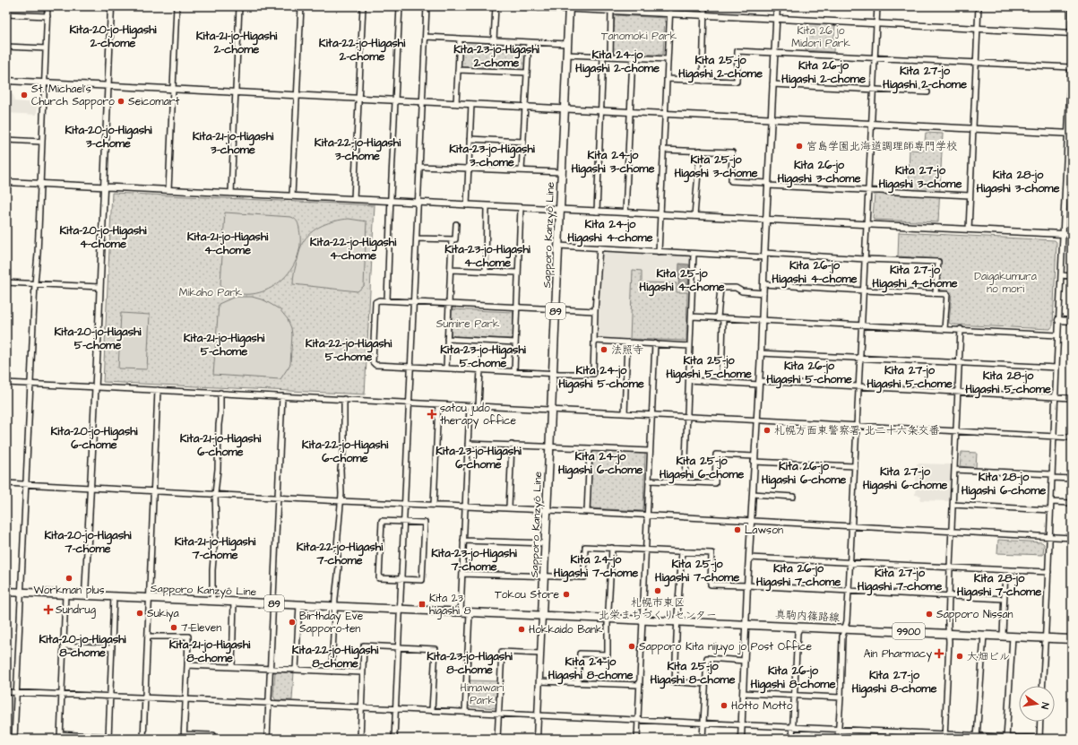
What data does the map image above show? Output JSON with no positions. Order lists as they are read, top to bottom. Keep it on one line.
{"streets":{"main road":["Sapporo Kanzyō Line","89","真駒内篠路線","9900"]},"crossings":[["Sapporo Kanzyō Line","真駒内篠路線"]],"districts":["Kita-20-jo-Higashi 2-chome","Kita-21-jo-Higashi 2-chome","Kita-22-jo-Higashi 2-chome","Kita-23-jo-Higashi 2-chome","Kita 24-jo Higashi 2-chome","Kita 25-jo Higashi 2-chome","Kita 26-jo Higashi 2-chome","Kita 27-jo Higashi 2-chome","Kita-20-jo-Higashi 3-chome","Kita-21-jo-Higashi 3-chome","Kita-22-jo-Higashi 3-chome","Kita-23-jo-Higashi 3-chome","Kita 24-jo Higashi 3-chome","Kita 25-jo Higashi 3-chome","Kita 26-jo Higashi 3-chome","Kita 27-jo Higashi 3-chome","Kita 28-jo Higashi 3-chome","Kita 24-jo Higashi 4-chome","Kita-20-jo-Higashi 4-chome","Kita-21-jo-Higashi 4-chome","Kita-22-jo-Higashi 4-chome","Kita-23-jo-Higashi 4-chome","Kita 26-jo Higashi 4-chome","Kita 27-jo Higashi 4-chome","Kita 25-jo Higashi 4-chome","Kita-20-jo-Higashi 5-chome","Kita-21-jo-Higashi 5-chome","Kita-22-jo-Higashi 5-chome","Kita-23-jo-Higashi 5-chome","Kita 25-jo Higashi 5-chome","Kita 26-jo Higashi 5-chome","Kita 24-jo Higashi 5-chome","Kita 27-jo Higashi 5-chome","Kita 28-jo Higashi 5-chome","Kita-20-jo-Higashi 6-chome","Kita-21-jo-Higashi 6-chome","Kita-22-jo-Higashi 6-chome","Kita-23-jo-Higashi 6-chome","Kita 24-jo Higashi 6-chome","Kita 25-jo Higashi 6-chome","Kita 26-jo Higashi 6-chome","Kita 27-jo Higashi 6-chome","Kita 28-jo Higashi 6-chome","Kita-20-jo-Higashi 7-chome","Kita-21-jo-Higashi 7-chome","Kita-22-jo-Higashi 7-chome","Kita-23-jo-Higashi 7-chome","Kita 24-jo Higashi 7-chome","Kita 25-jo Higashi 7-chome","Kita 26-jo Higashi 7-chome","Kita 27-jo Higashi 7-chome","Kita 28-jo Higashi 7-chome","Kita-20-jo-Higashi 8-chome","Kita-21-jo-Higashi 8-chome","Kita-22-jo-Higashi 8-chome","Kita-23-jo-Higashi 8-chome","Kita 24-jo Higashi 8-chome","Kita 25-jo Higashi 8-chome","Kita 26-jo Higashi 8-chome","Kita 27-jo Higashi 8-chome"],"parks":["Kita 26 jo Midori Park","Tanomoki Park","Daigakumura no mori","Mikaho Park","Sumire Park","Himawari Park"],"places":{"other":["St. Michael's Church Sapporo","Seicomart","宮島学園北海道調理師専門学校","法照寺","札幌方面東警察署 北二十六条交番","Lawson","Workman plus","札幌市東区 北栄まちづくりセンター","Tokou Store","Sukiya","Sapporo Nissan","Birthday Eve Sapporo-ten","7-Eleven","Hokkaido Bank","Sapporo Kita nijuyo jo Post Office","大畑ビル","Hotto Motto"],"health":["satou judo therapy office","Sundrug","Ain Pharmacy"],"transit":["Kita 23 higashi 8"]},"north":"right"}
